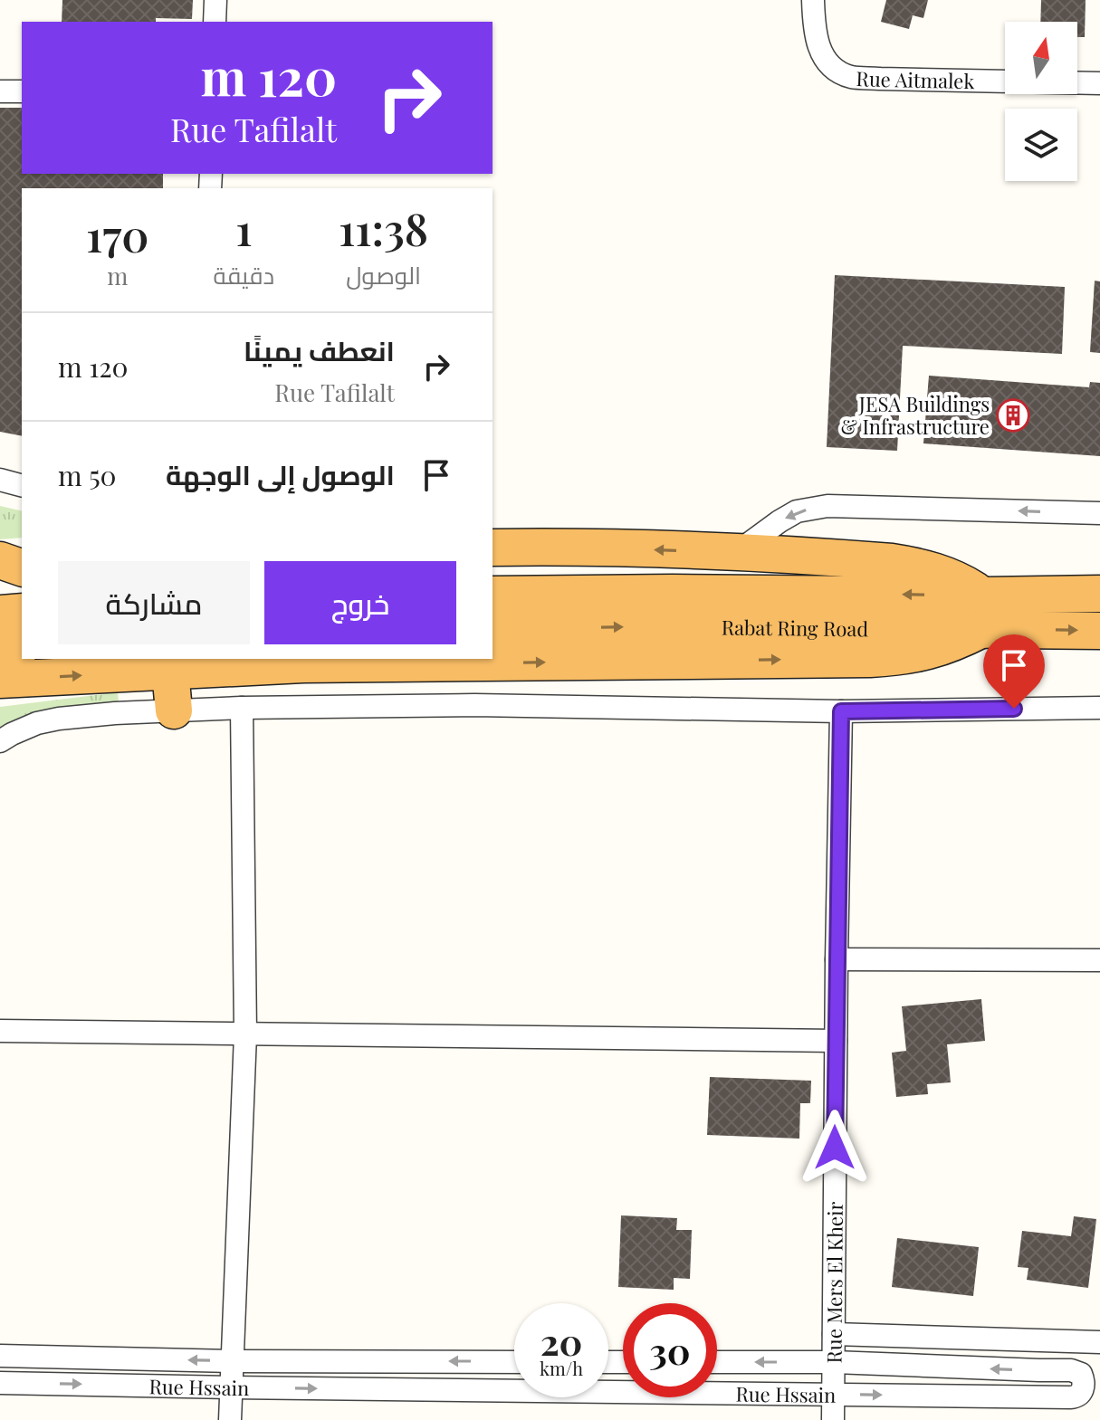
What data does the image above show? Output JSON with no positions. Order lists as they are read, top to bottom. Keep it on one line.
{"streets":{"highway":["Rabat Ring Road"],"street":["Rue Aitmalek","Rue Mers El Kheir","Rue Hssain"]},"crossings":[["Rue Mers El Kheir","Rue Hssain"]],"places":{"building":["JESA Buildings & Infrastructure"]},"north":"top","page":{"turn":["120 m","Rue Tafilalt"],"eta":["11:38","الوصول","1","دقيقة","170","m"],"list":[{"name":"انعطف يمينًا","note":"Rue Tafilalt","value":"120 m"},{"name":"الوصول إلى الوجهة","value":"50 m"}],"buttons":["خروج","مشاركة"],"speed":"20 km/h","limit":"30"}}
